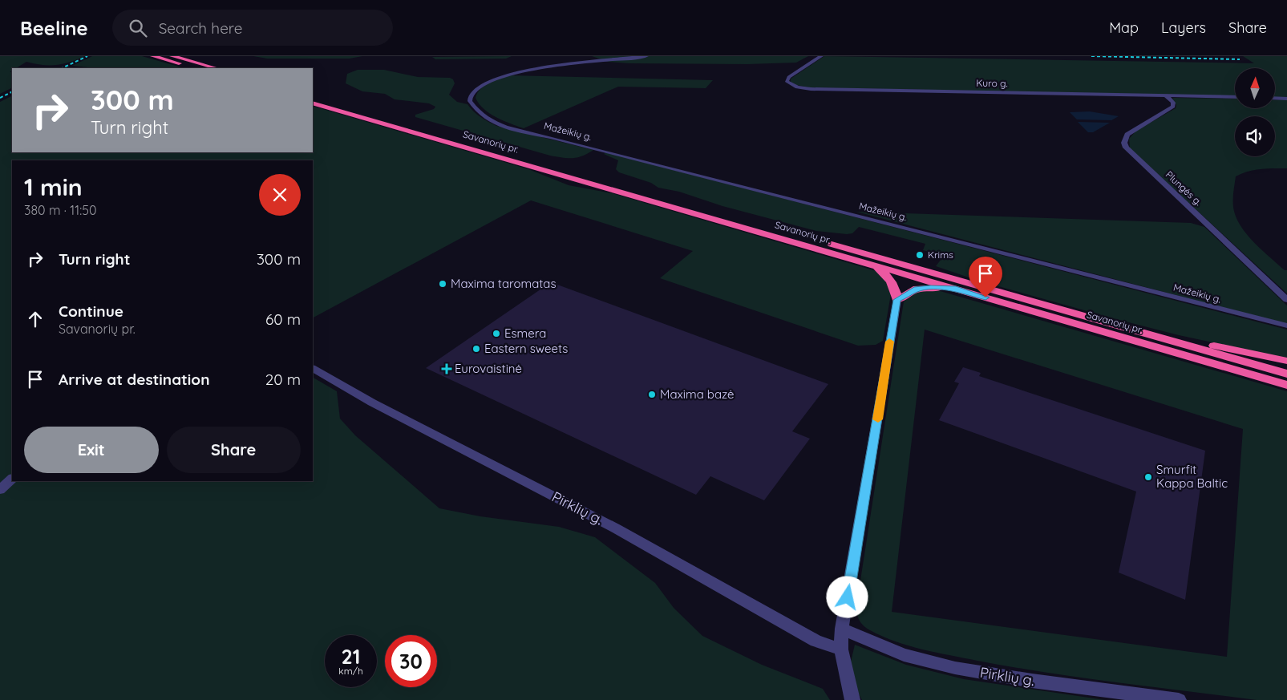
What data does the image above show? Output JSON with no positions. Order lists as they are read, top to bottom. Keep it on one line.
{"streets":{"highway":["Savanorių pr."],"street":["Kuro g.","Mažeikių g.","Plungės g.","Pirklių g."]},"crossings":[["Kuro g.","Plungės g."]],"places":{"other":["Krims","Maxima taromatas","Esmera","Eastern sweets","Maxima bazė","Smurfit Kappa Baltic"],"health":["Eurovaistinė"]},"north":"top","page":{"header":"Beeline","search":"Search here","nav":["Map","Layers","Share"],"turn":["300 m","Turn right"],"heading":["1 min","380 m · 11:50"],"list":[{"name":"Turn right","value":"300 m"},{"name":"Continue","note":"Savanorių pr.","value":"60 m"},{"name":"Arrive at destination","value":"20 m"}],"buttons":["Exit","Share"],"speed":"21 km/h","limit":"30"}}
